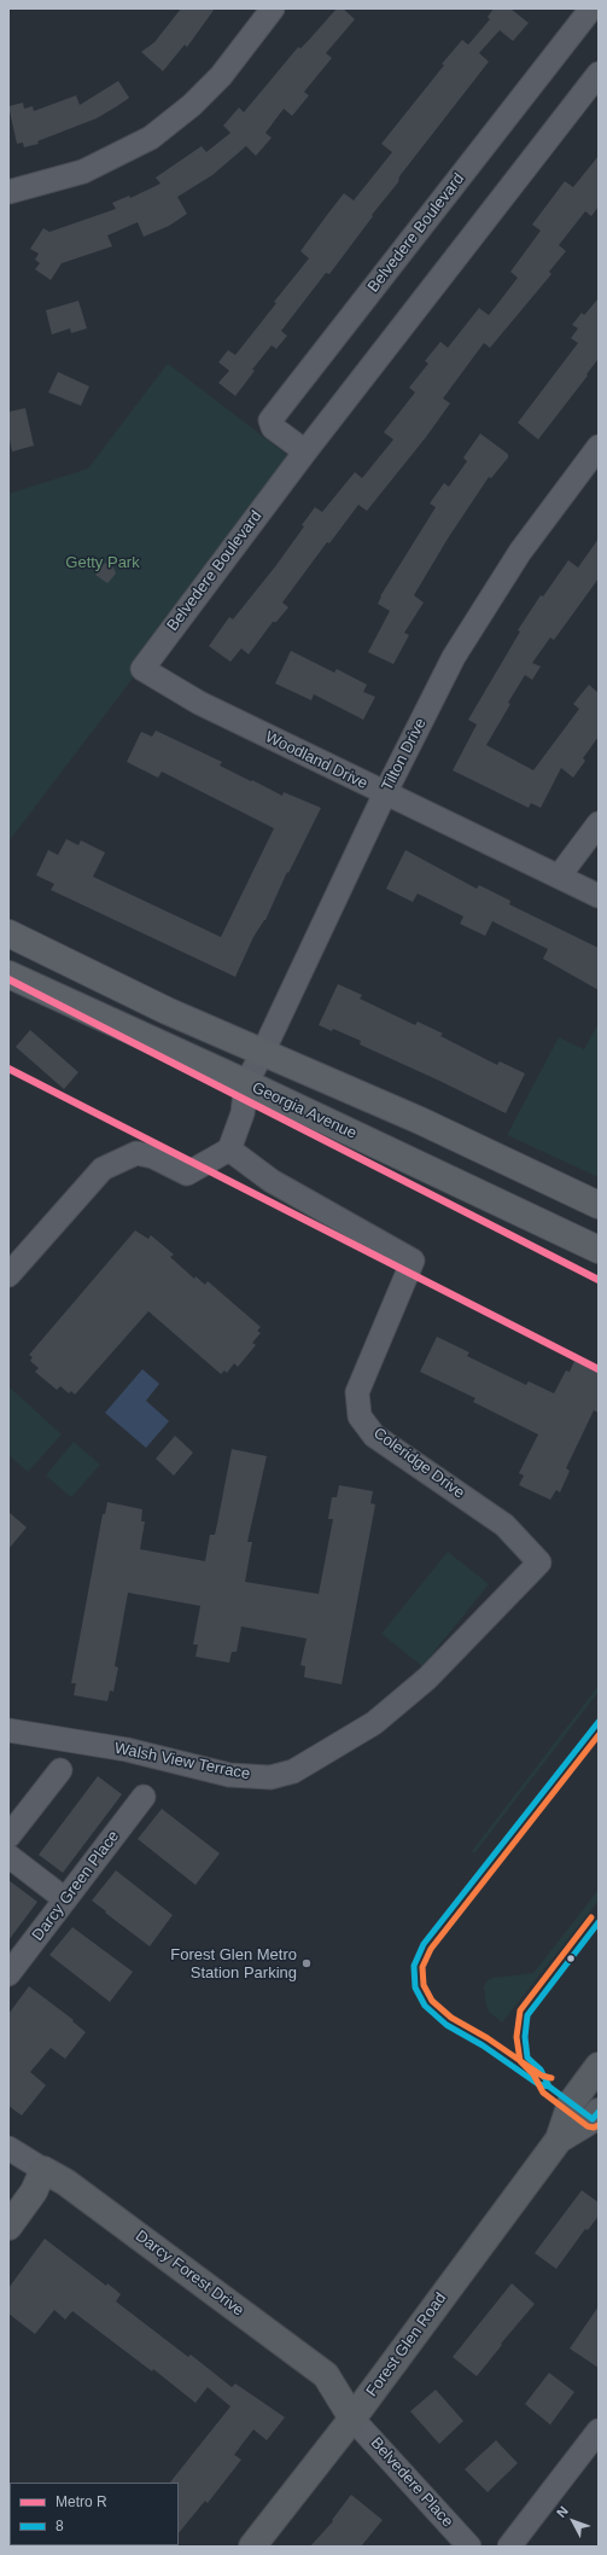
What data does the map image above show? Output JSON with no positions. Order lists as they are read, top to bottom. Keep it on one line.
{"streets":{"main road":["Georgia Avenue","Darcy Forest Drive","Forest Glen Road"],"street":["Belvedere Boulevard","Tilton Drive","Woodland Drive","Coleridge Drive","Walsh View Terrace","Darcy Green Place","Belvedere Place"]},"crossings":[["Belvedere Boulevard","Woodland Drive"],["Tilton Drive","Woodland Drive"],["Tilton Drive","Georgia Avenue"],["Tilton Drive","Coleridge Drive"],["Coleridge Drive","Walsh View Terrace"],["Darcy Forest Drive","Forest Glen Road"],["Darcy Forest Drive","Belvedere Place"],["Forest Glen Road","Belvedere Place"]],"parks":["Getty Park"],"places":["Forest Glen Metro Station Parking"],"lines":["metro line R","transit line 8"],"legend":["Metro R","8"],"north":"top left"}
